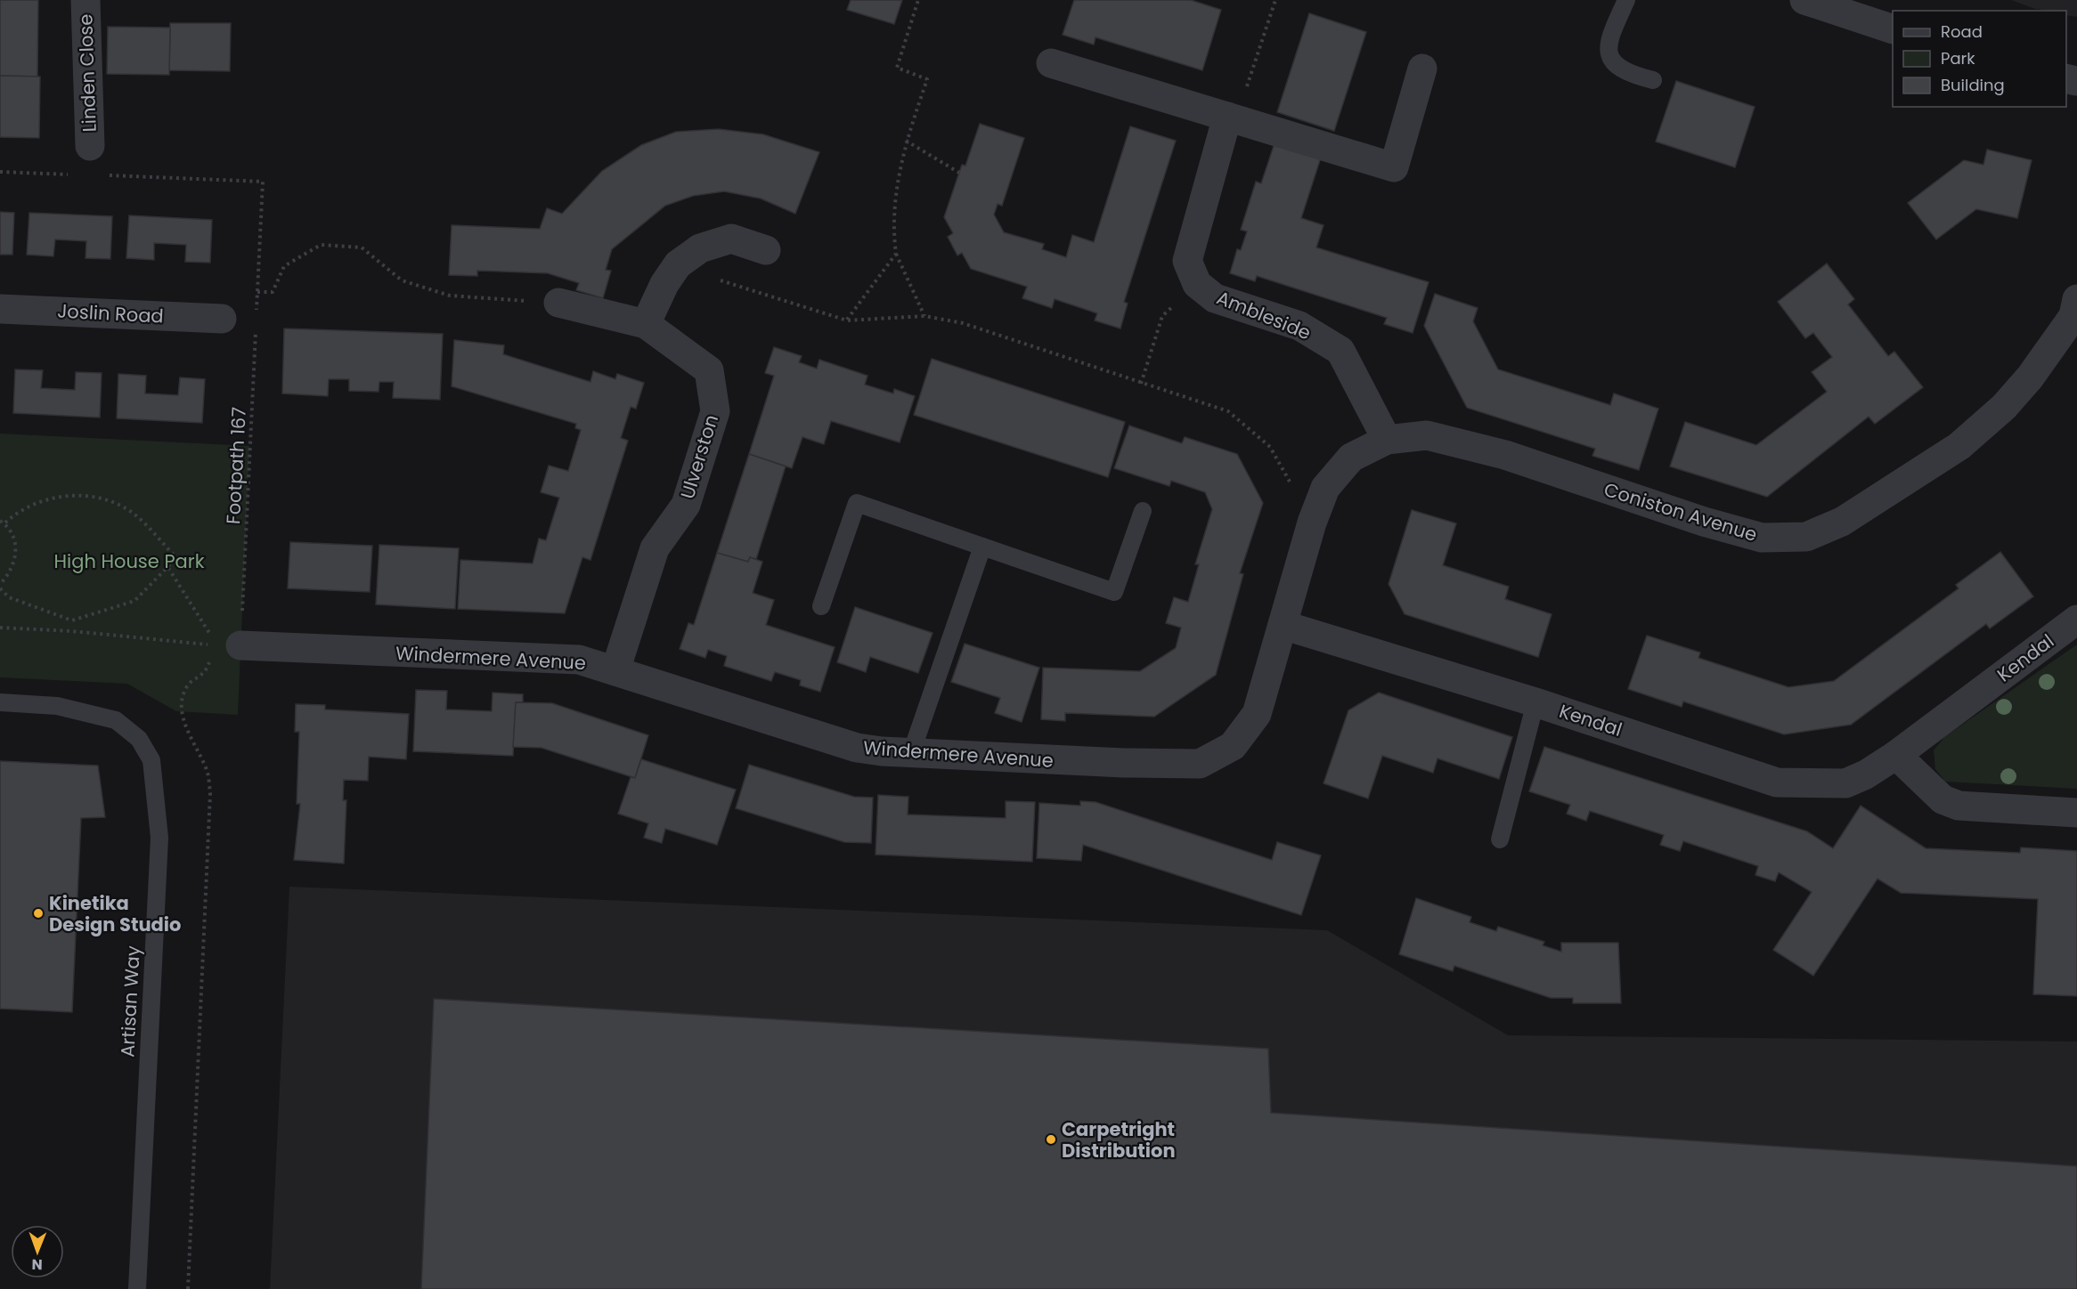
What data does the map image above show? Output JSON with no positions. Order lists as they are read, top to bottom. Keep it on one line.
{"streets":{"street":["Linden Close","Joslin Road","Ambleside","Ulverston","Coniston Avenue","Windermere Avenue","Kendal"],"lane":["Artisan Way"],"path":["Footpath 167"]},"crossings":[["Ambleside","Coniston Avenue"],["Ambleside","Windermere Avenue"],["Ulverston","Windermere Avenue"],["Footpath 167","Windermere Avenue"],["Coniston Avenue","Windermere Avenue"],["Windermere Avenue","Kendal"]],"parks":["High House Park"],"places":["Kinetika Design Studio","Carpetright Distribution"],"legend":["Road","Park","Building"],"north":"bottom"}
